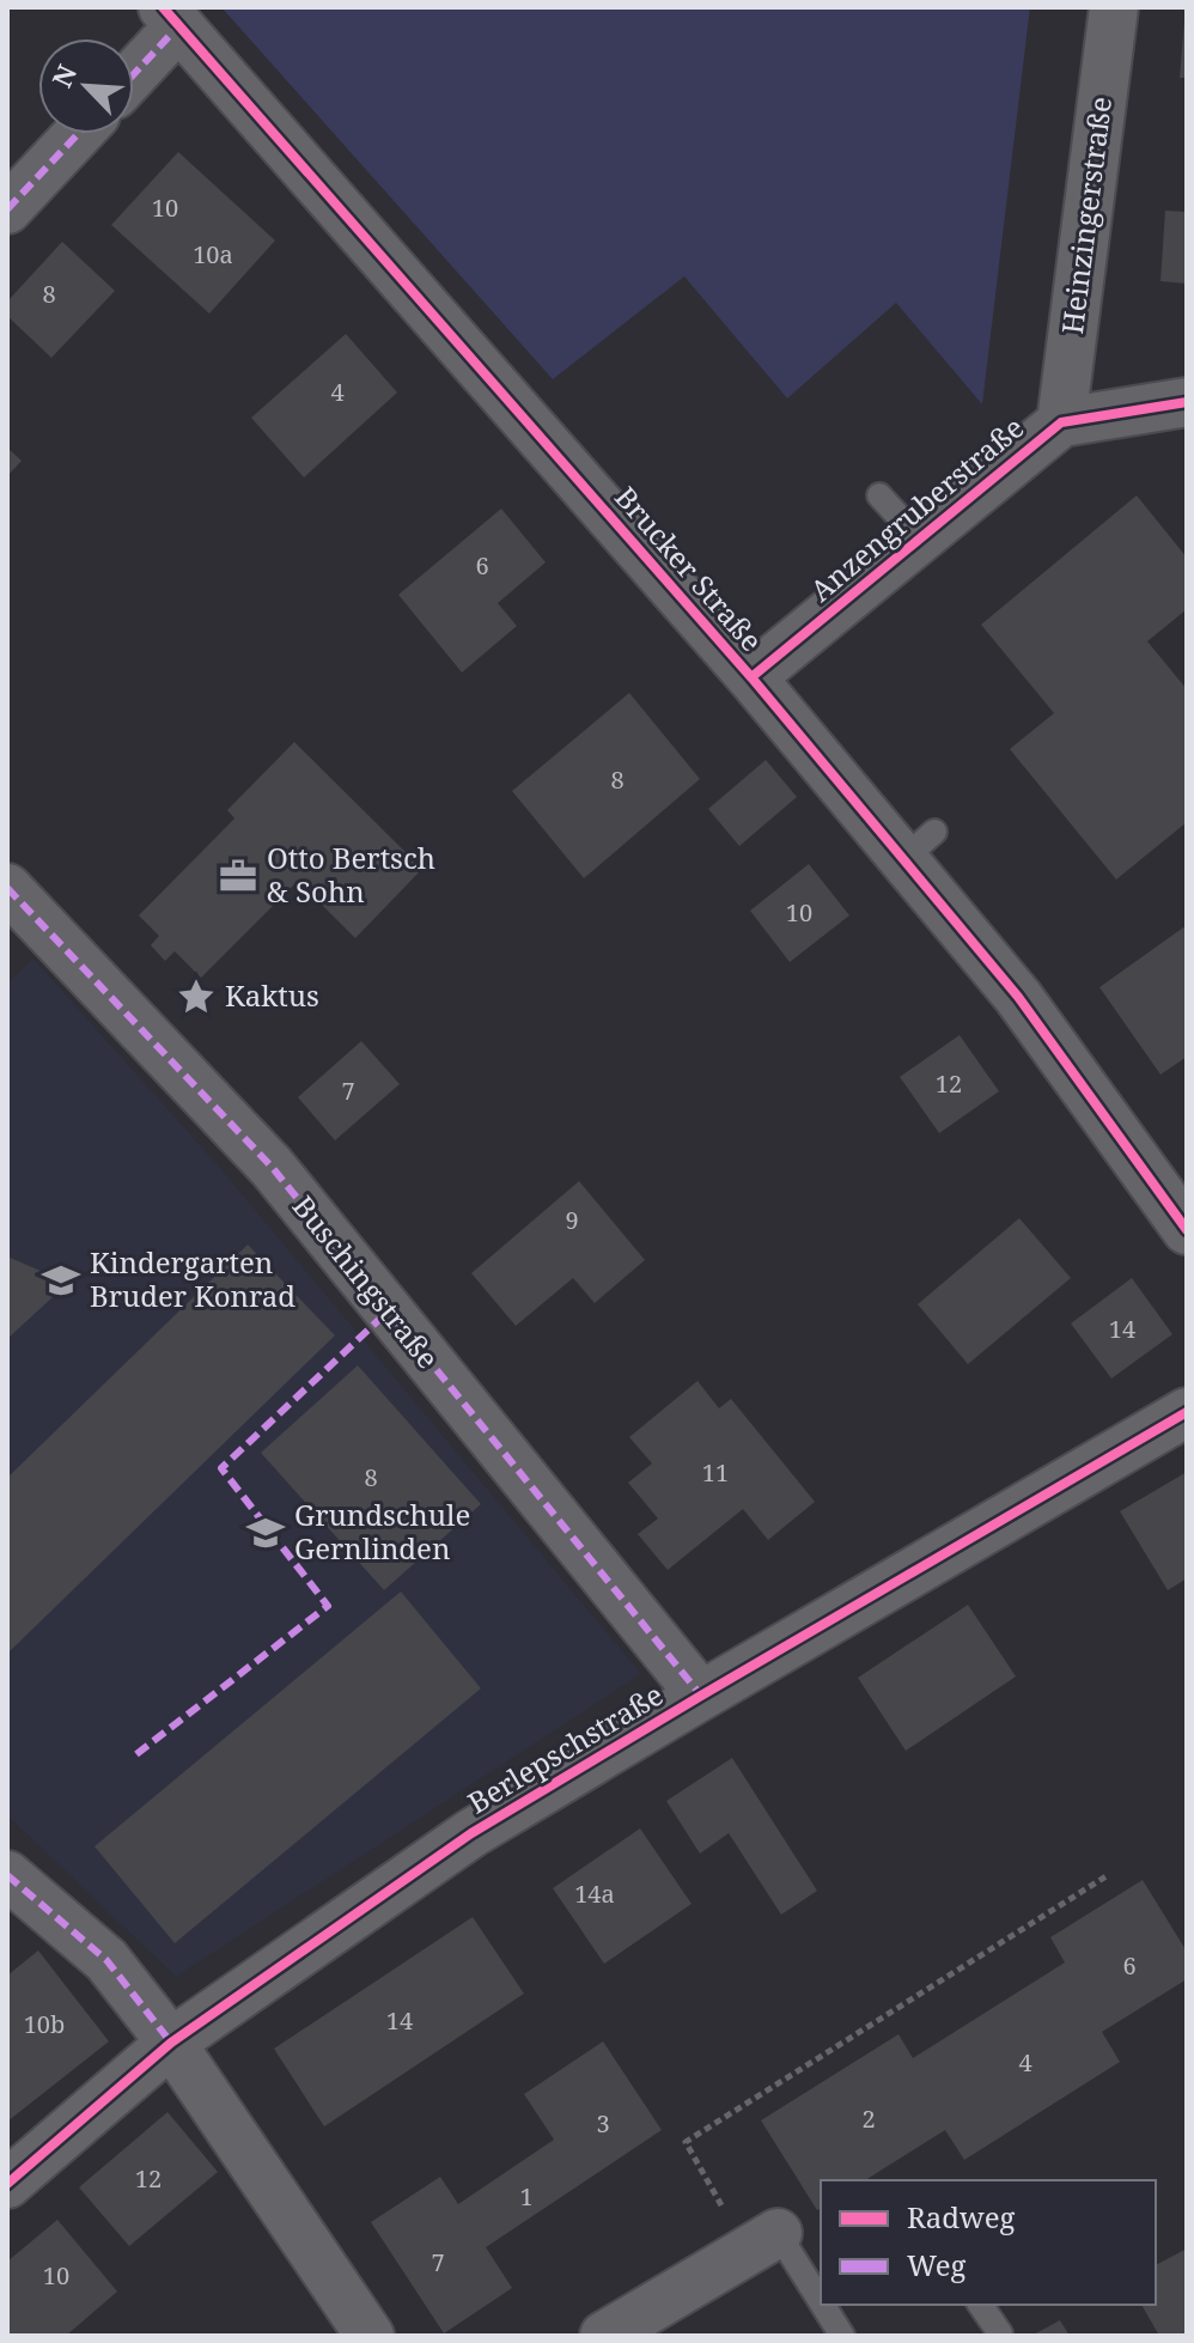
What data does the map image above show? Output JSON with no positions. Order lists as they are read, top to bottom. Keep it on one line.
{"streets":{"street":["Heinzingerstraße","Anzengruberstraße","Brucker Straße","Buschingstraße","Berlepschstraße"]},"crossings":[["Heinzingerstraße","Anzengruberstraße"],["Anzengruberstraße","Brucker Straße"],["Buschingstraße","Berlepschstraße"]],"places":{"office":["Otto Bertsch & Sohn"],"place":["Kaktus"],"school or university":["Kindergarten Bruder Konrad","Grundschule Gernlinden"]},"house_numbers":["10","10a","8","4","6","8","10","12","7","9","14","11","8","14a","6","14","10b","4","2","3","12","1","7","10"],"legend":["Radweg","Weg"],"north":"top left"}
